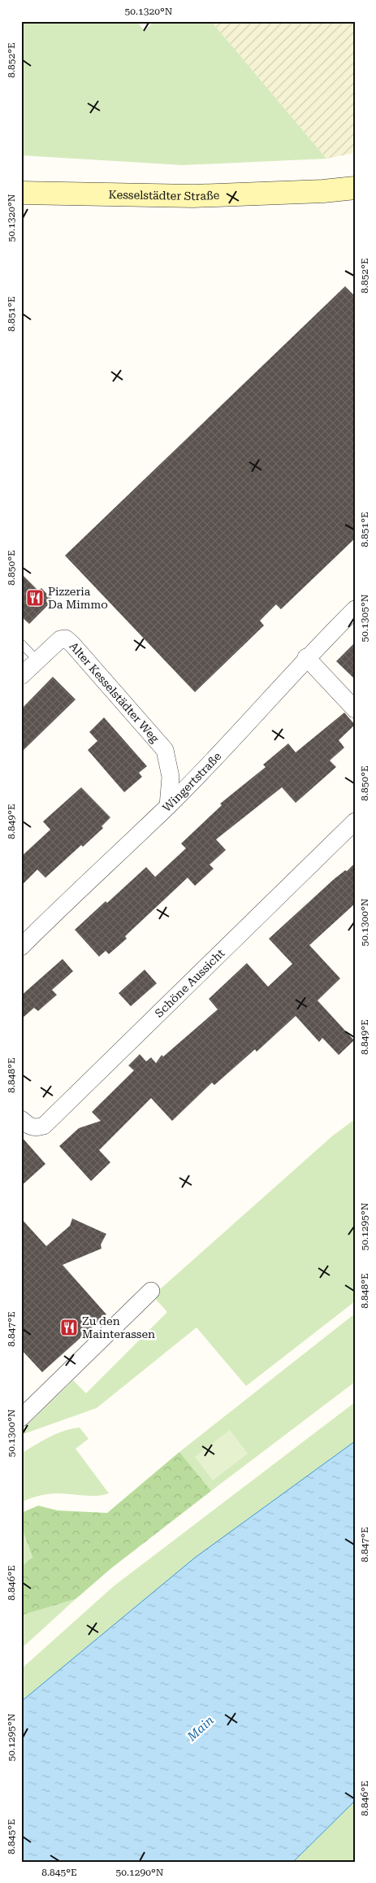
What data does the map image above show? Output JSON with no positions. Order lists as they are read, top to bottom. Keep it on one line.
{"streets":{"main road":["Kesselstädter Straße"],"street":["Alter Kesselstädter Weg","Wingertstraße","Schöne Aussicht"]},"crossings":[["Alter Kesselstädter Weg","Wingertstraße"]],"water":["Main"],"places":{"restaurant":["Pizzeria Da Mimmo","Zu den Mainterassen"]},"coordinates":["50.1320°N","8.852°E","8.851°E","8.850°E","50.1305°N","8.849°E","50.1300°N","8.848°E","50.1295°N","8.847°E","8.846°E","8.845°E","50.1290°N"]}
